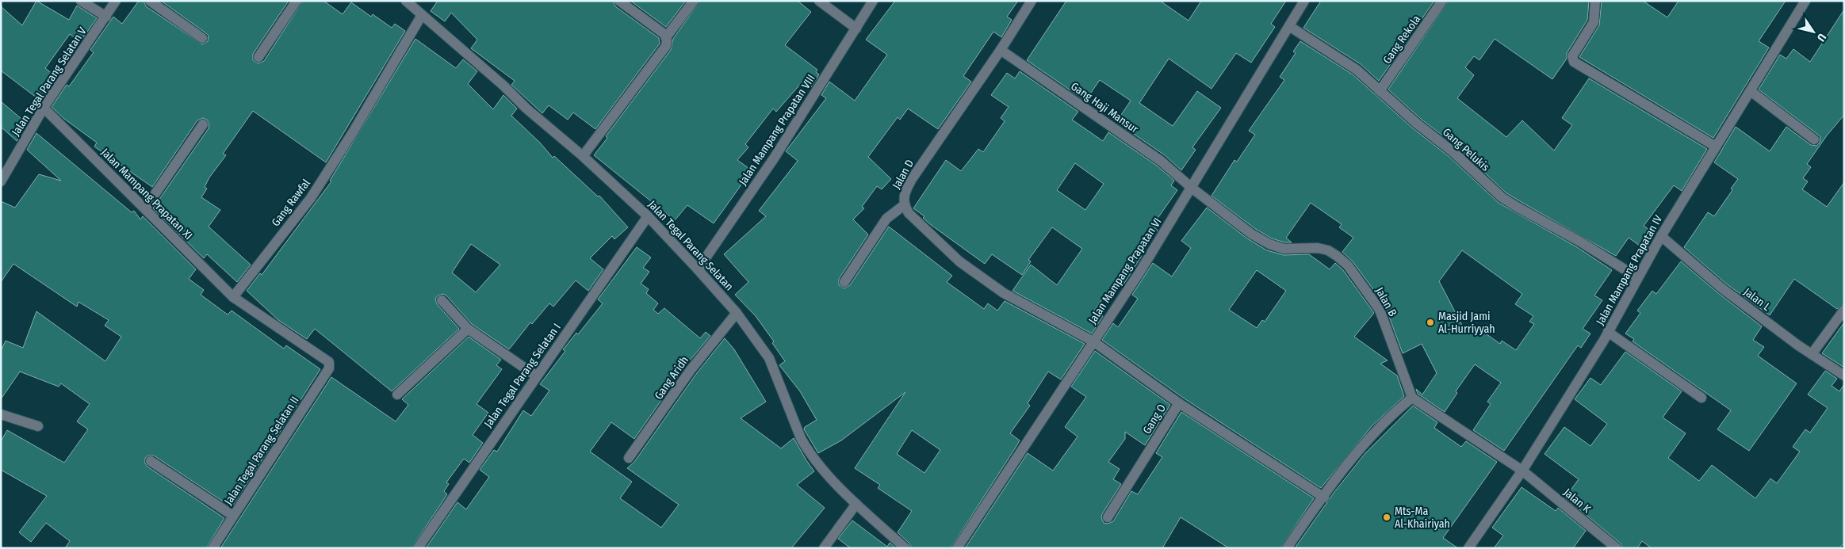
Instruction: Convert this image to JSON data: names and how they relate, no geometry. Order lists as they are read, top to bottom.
{
  "streets": {
    "street": [
      "Gang Rekola",
      "Jalan Tegal Parang Selatan V",
      "Gang Haji Mansur",
      "Jalan Mampang Prapatan VIII",
      "Gang Pelukis",
      "Jalan D",
      "Jalan Mampang Prapatan XI",
      "Gang Rawfal",
      "Jalan Tegal Parang Selatan",
      "Jalan Mampang Prapatan IV",
      "Jalan Mampang Prapatan VI",
      "Jalan L",
      "Jalan B",
      "Jalan Tegal Parang Selatan I",
      "Gang Aridh",
      "Gang O",
      "Jalan Tegal Parang Selatan II",
      "Jalan K"
    ]
  },
  "crossings": [
    ["Gang Rekola", "Gang Pelukis"],
    ["Jalan Tegal Parang Selatan V", "Jalan Mampang Prapatan XI"],
    ["Gang Haji Mansur", "Jalan D"],
    ["Gang Haji Mansur", "Jalan Mampang Prapatan VI"],
    ["Gang Haji Mansur", "Jalan B"],
    ["Jalan Mampang Prapatan VIII", "Jalan Tegal Parang Selatan"],
    ["Gang Pelukis", "Jalan Mampang Prapatan IV"],
    ["Gang Pelukis", "Jalan Mampang Prapatan VI"],
    ["Jalan D", "Jalan Mampang Prapatan VI"],
    ["Jalan D", "Gang O"],
    ["Jalan Mampang Prapatan XI", "Gang Rawfal"],
    ["Jalan Mampang Prapatan XI", "Jalan Tegal Parang Selatan II"],
    ["Gang Rawfal", "Jalan Tegal Parang Selatan"],
    ["Gang Rawfal", "Jalan Tegal Parang Selatan II"],
    ["Jalan Tegal Parang Selatan", "Jalan Tegal Parang Selatan I"],
    ["Jalan Tegal Parang Selatan", "Gang Aridh"],
    ["Jalan Mampang Prapatan IV", "Jalan L"],
    ["Jalan Mampang Prapatan IV", "Jalan K"],
    ["Jalan Mampang Prapatan VI", "Jalan B"],
    ["Jalan Mampang Prapatan VI", "Gang O"]
  ],
  "places": ["Masjid Jami Al-Hurriyyah", "Mts-Ma Al-Khairiyah"],
  "north": "bottom right"
}
